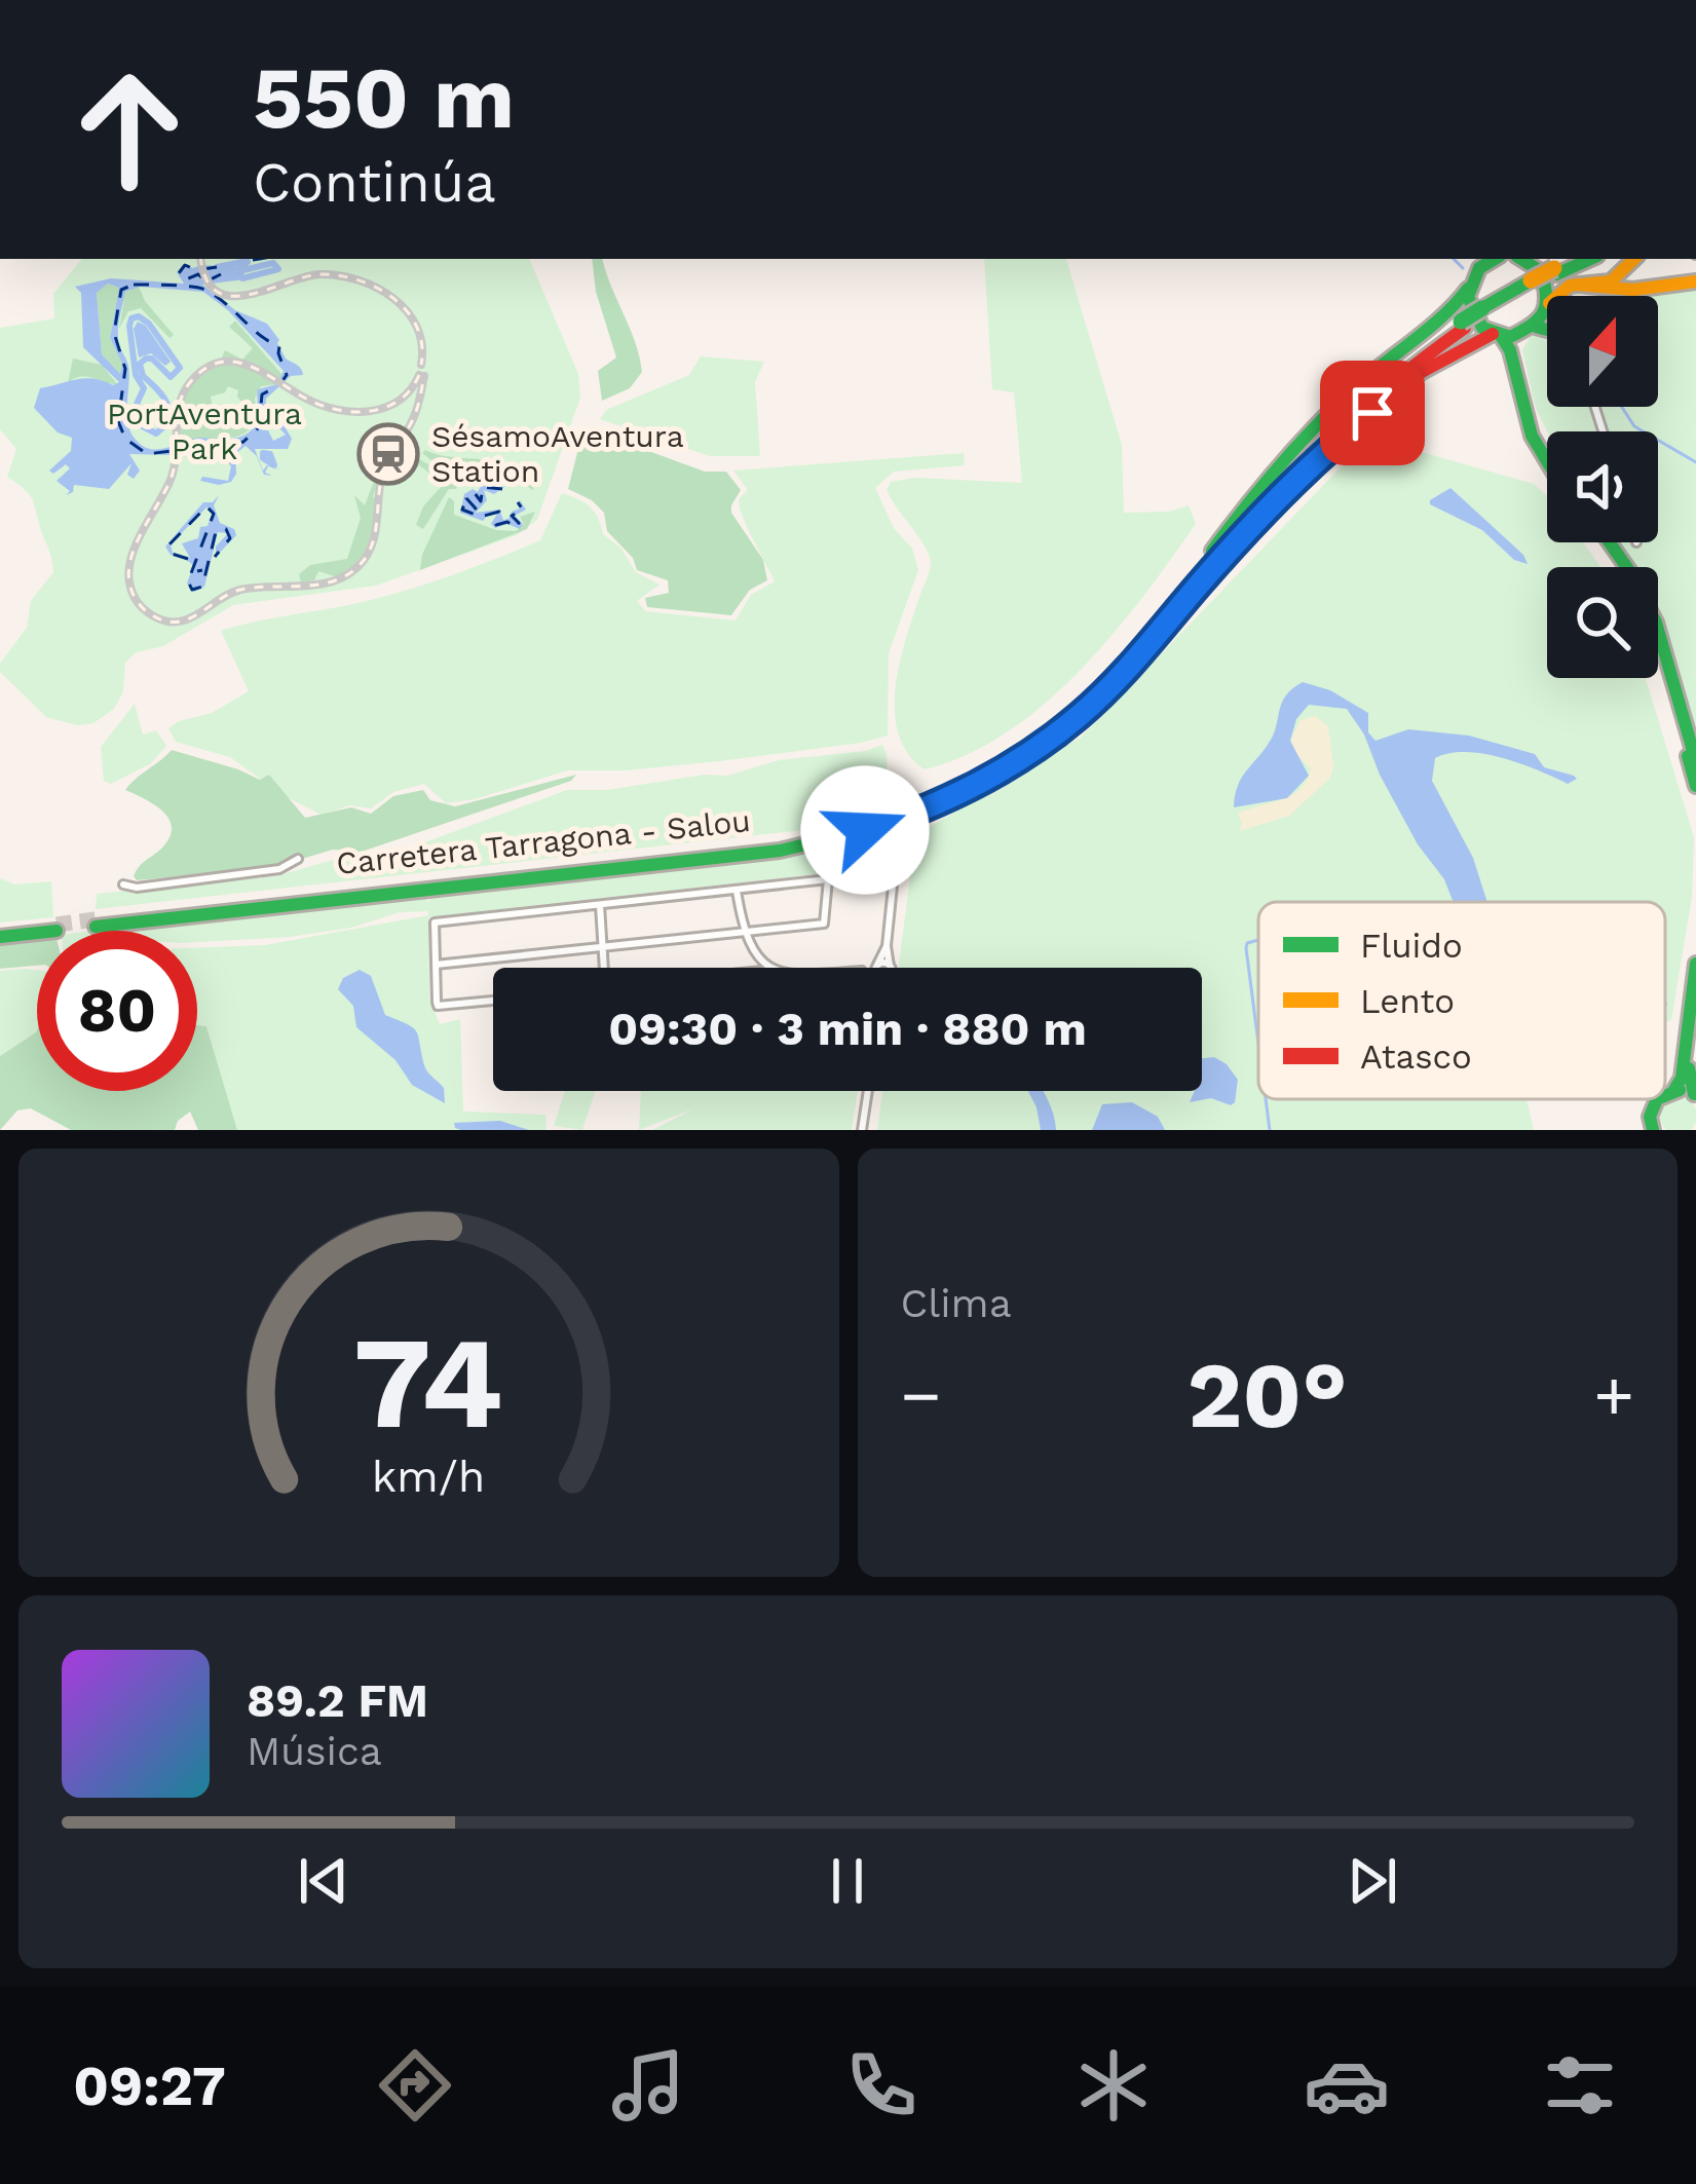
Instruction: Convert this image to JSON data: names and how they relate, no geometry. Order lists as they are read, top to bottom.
{
  "streets": {
    "main road": ["Carretera Tarragona - Salou"]
  },
  "parks": ["PortAventura Park"],
  "places": {
    "station": ["SésamoAventura Station"]
  },
  "legend": ["Fluido", "Lento", "Atasco"],
  "north": "top",
  "page": {
    "turn": ["550 m", "Continúa"],
    "limit": "80",
    "trip": "09:30 · 3 min · 880 m",
    "tile": "Clima",
    "heat": ["−", "20°", "+"],
    "song": ["89.2 FM", "Música"],
    "tabs": "09:27",
    "gauge": ["74", "km/h"]
  }
}
